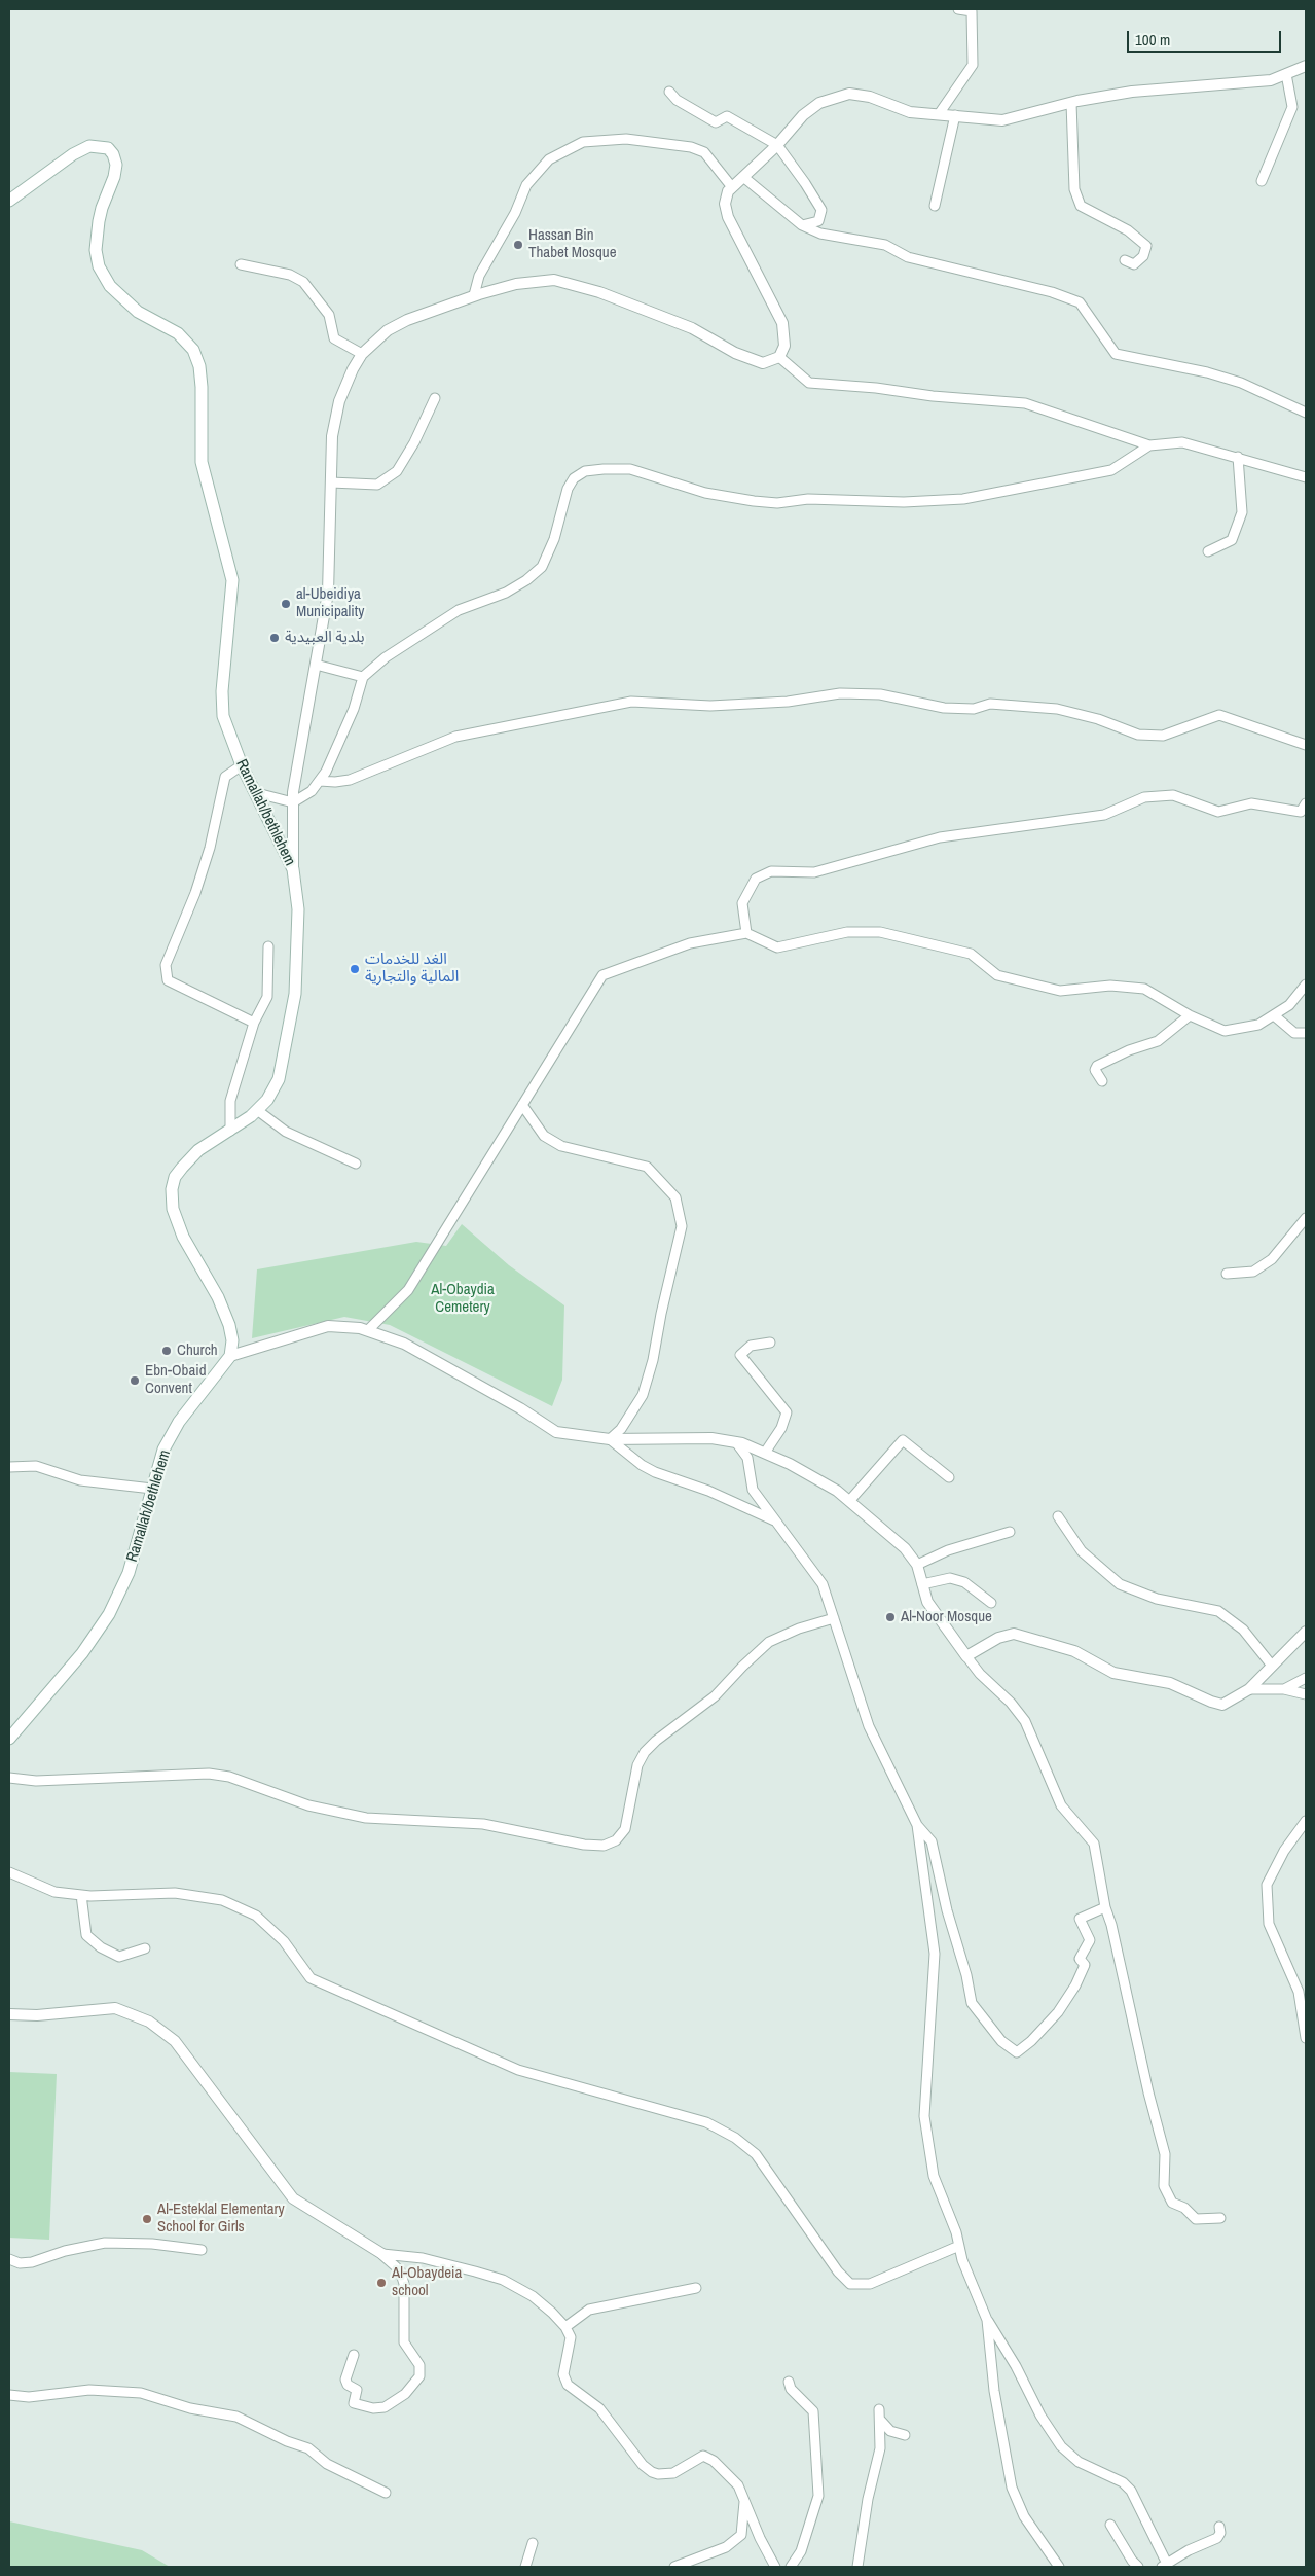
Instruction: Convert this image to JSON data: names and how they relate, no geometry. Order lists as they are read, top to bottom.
{
  "streets": {
    "main road": ["Ramallah/bethlehem"]
  },
  "parks": ["Al-Obaydia Cemetery"],
  "places": [
    "Hassan Bin Thabet Mosque",
    "al-Ubeidiya Municipality",
    "بلدية العبيدية",
    "الغد للخدمات المالية والتجارية",
    "Church",
    "Ebn-Obaid Convent",
    "Al-Noor Mosque",
    "Al-Esteklal Elementary School for Girls",
    "Al-Obaydeia school"
  ],
  "scale_bar": "100 m"
}
